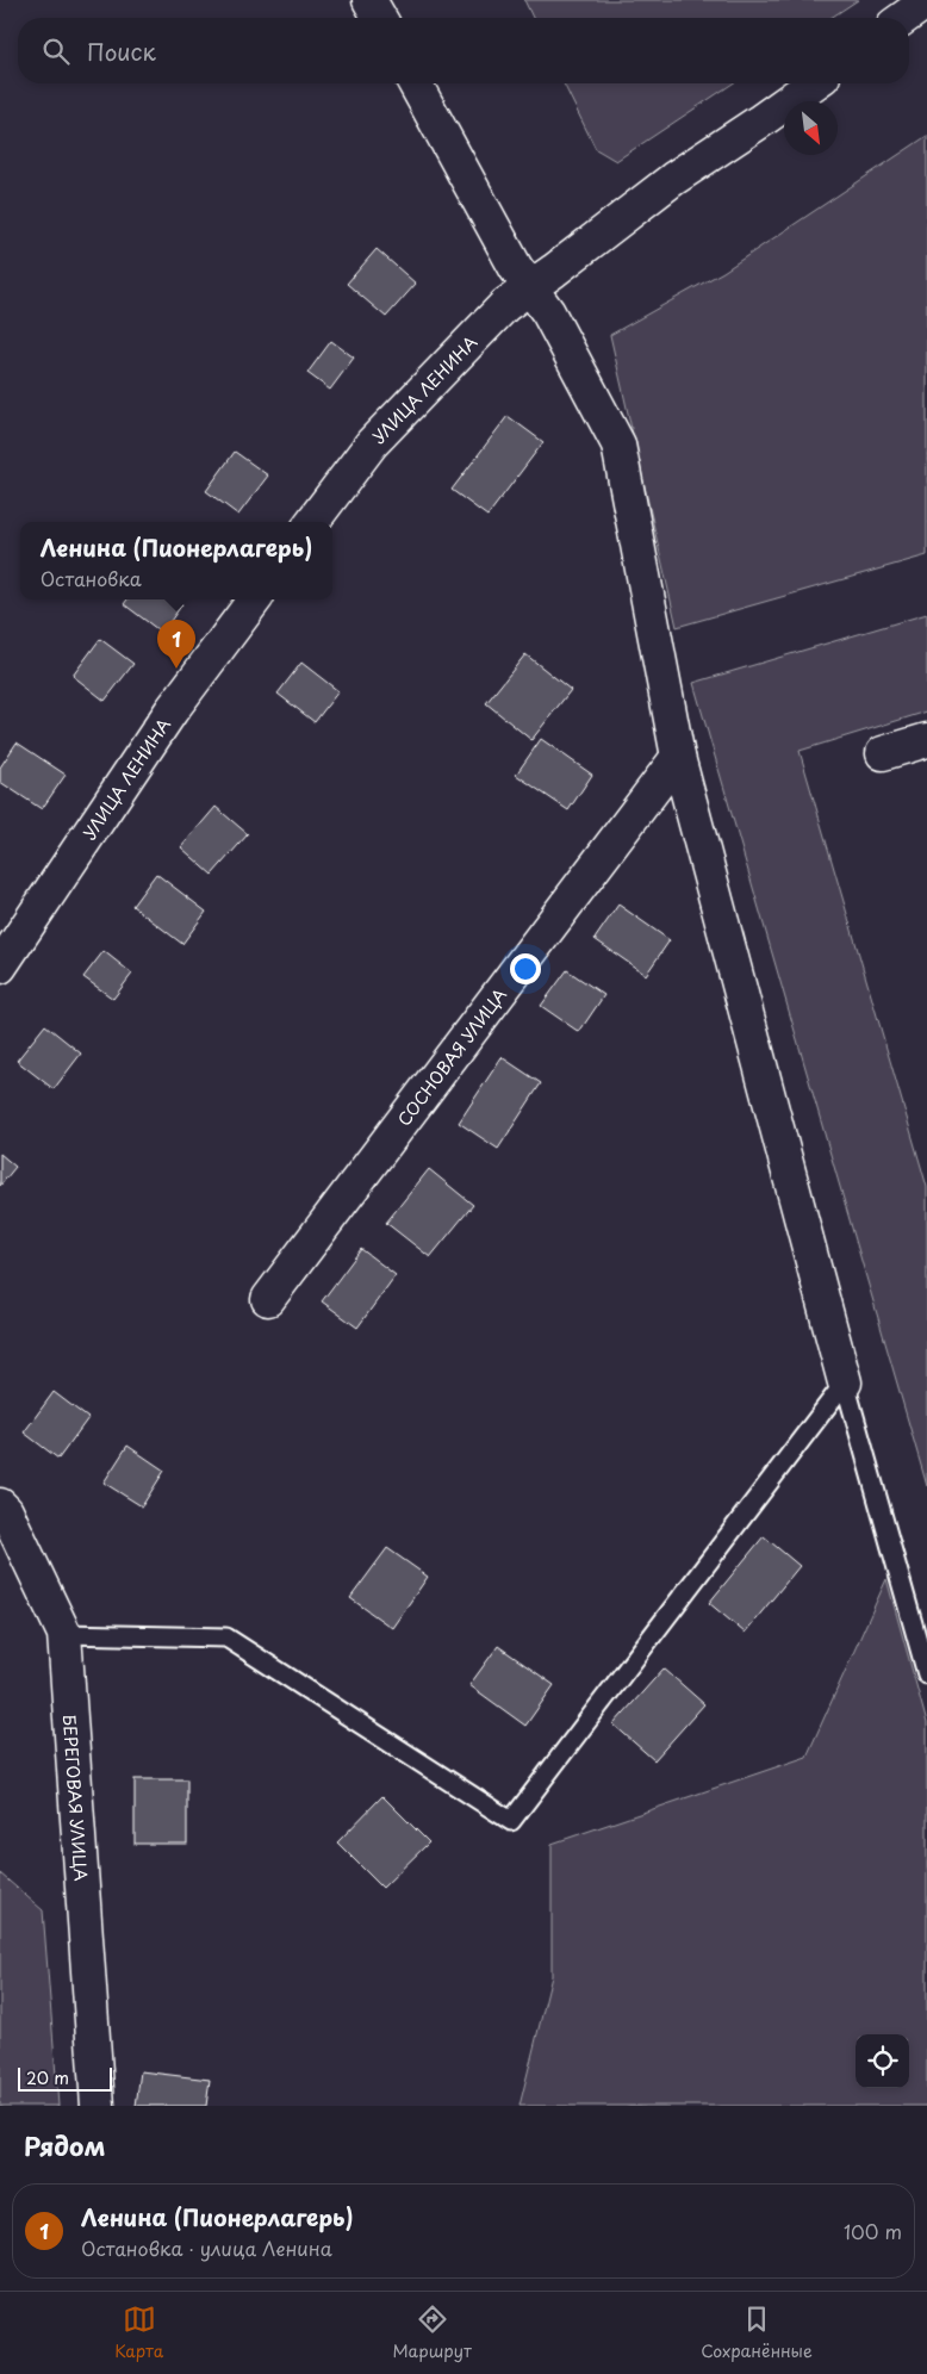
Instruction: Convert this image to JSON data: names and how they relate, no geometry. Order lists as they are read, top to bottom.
{
  "streets": {
    "street": ["УЛИЦА ЛЕНИНА", "СОСНОВАЯ УЛИЦА", "БЕРЕГОВАЯ УЛИЦА"]
  },
  "scale_bar": "20 m",
  "north": "bottom right",
  "page": {
    "search": "Поиск",
    "popup": ["Ленина (Пионерлагерь)", "Остановка"],
    "pins": "1",
    "scale": "20 m",
    "heading": "Рядом",
    "list": [
      {
        "mark": "1",
        "name": "Ленина (Пионерлагерь)",
        "note": "Остановка · улица Ленина",
        "value": "100 m"
      }
    ],
    "nav": ["Карта", "Маршрут", "Сохранённые"]
  }
}
